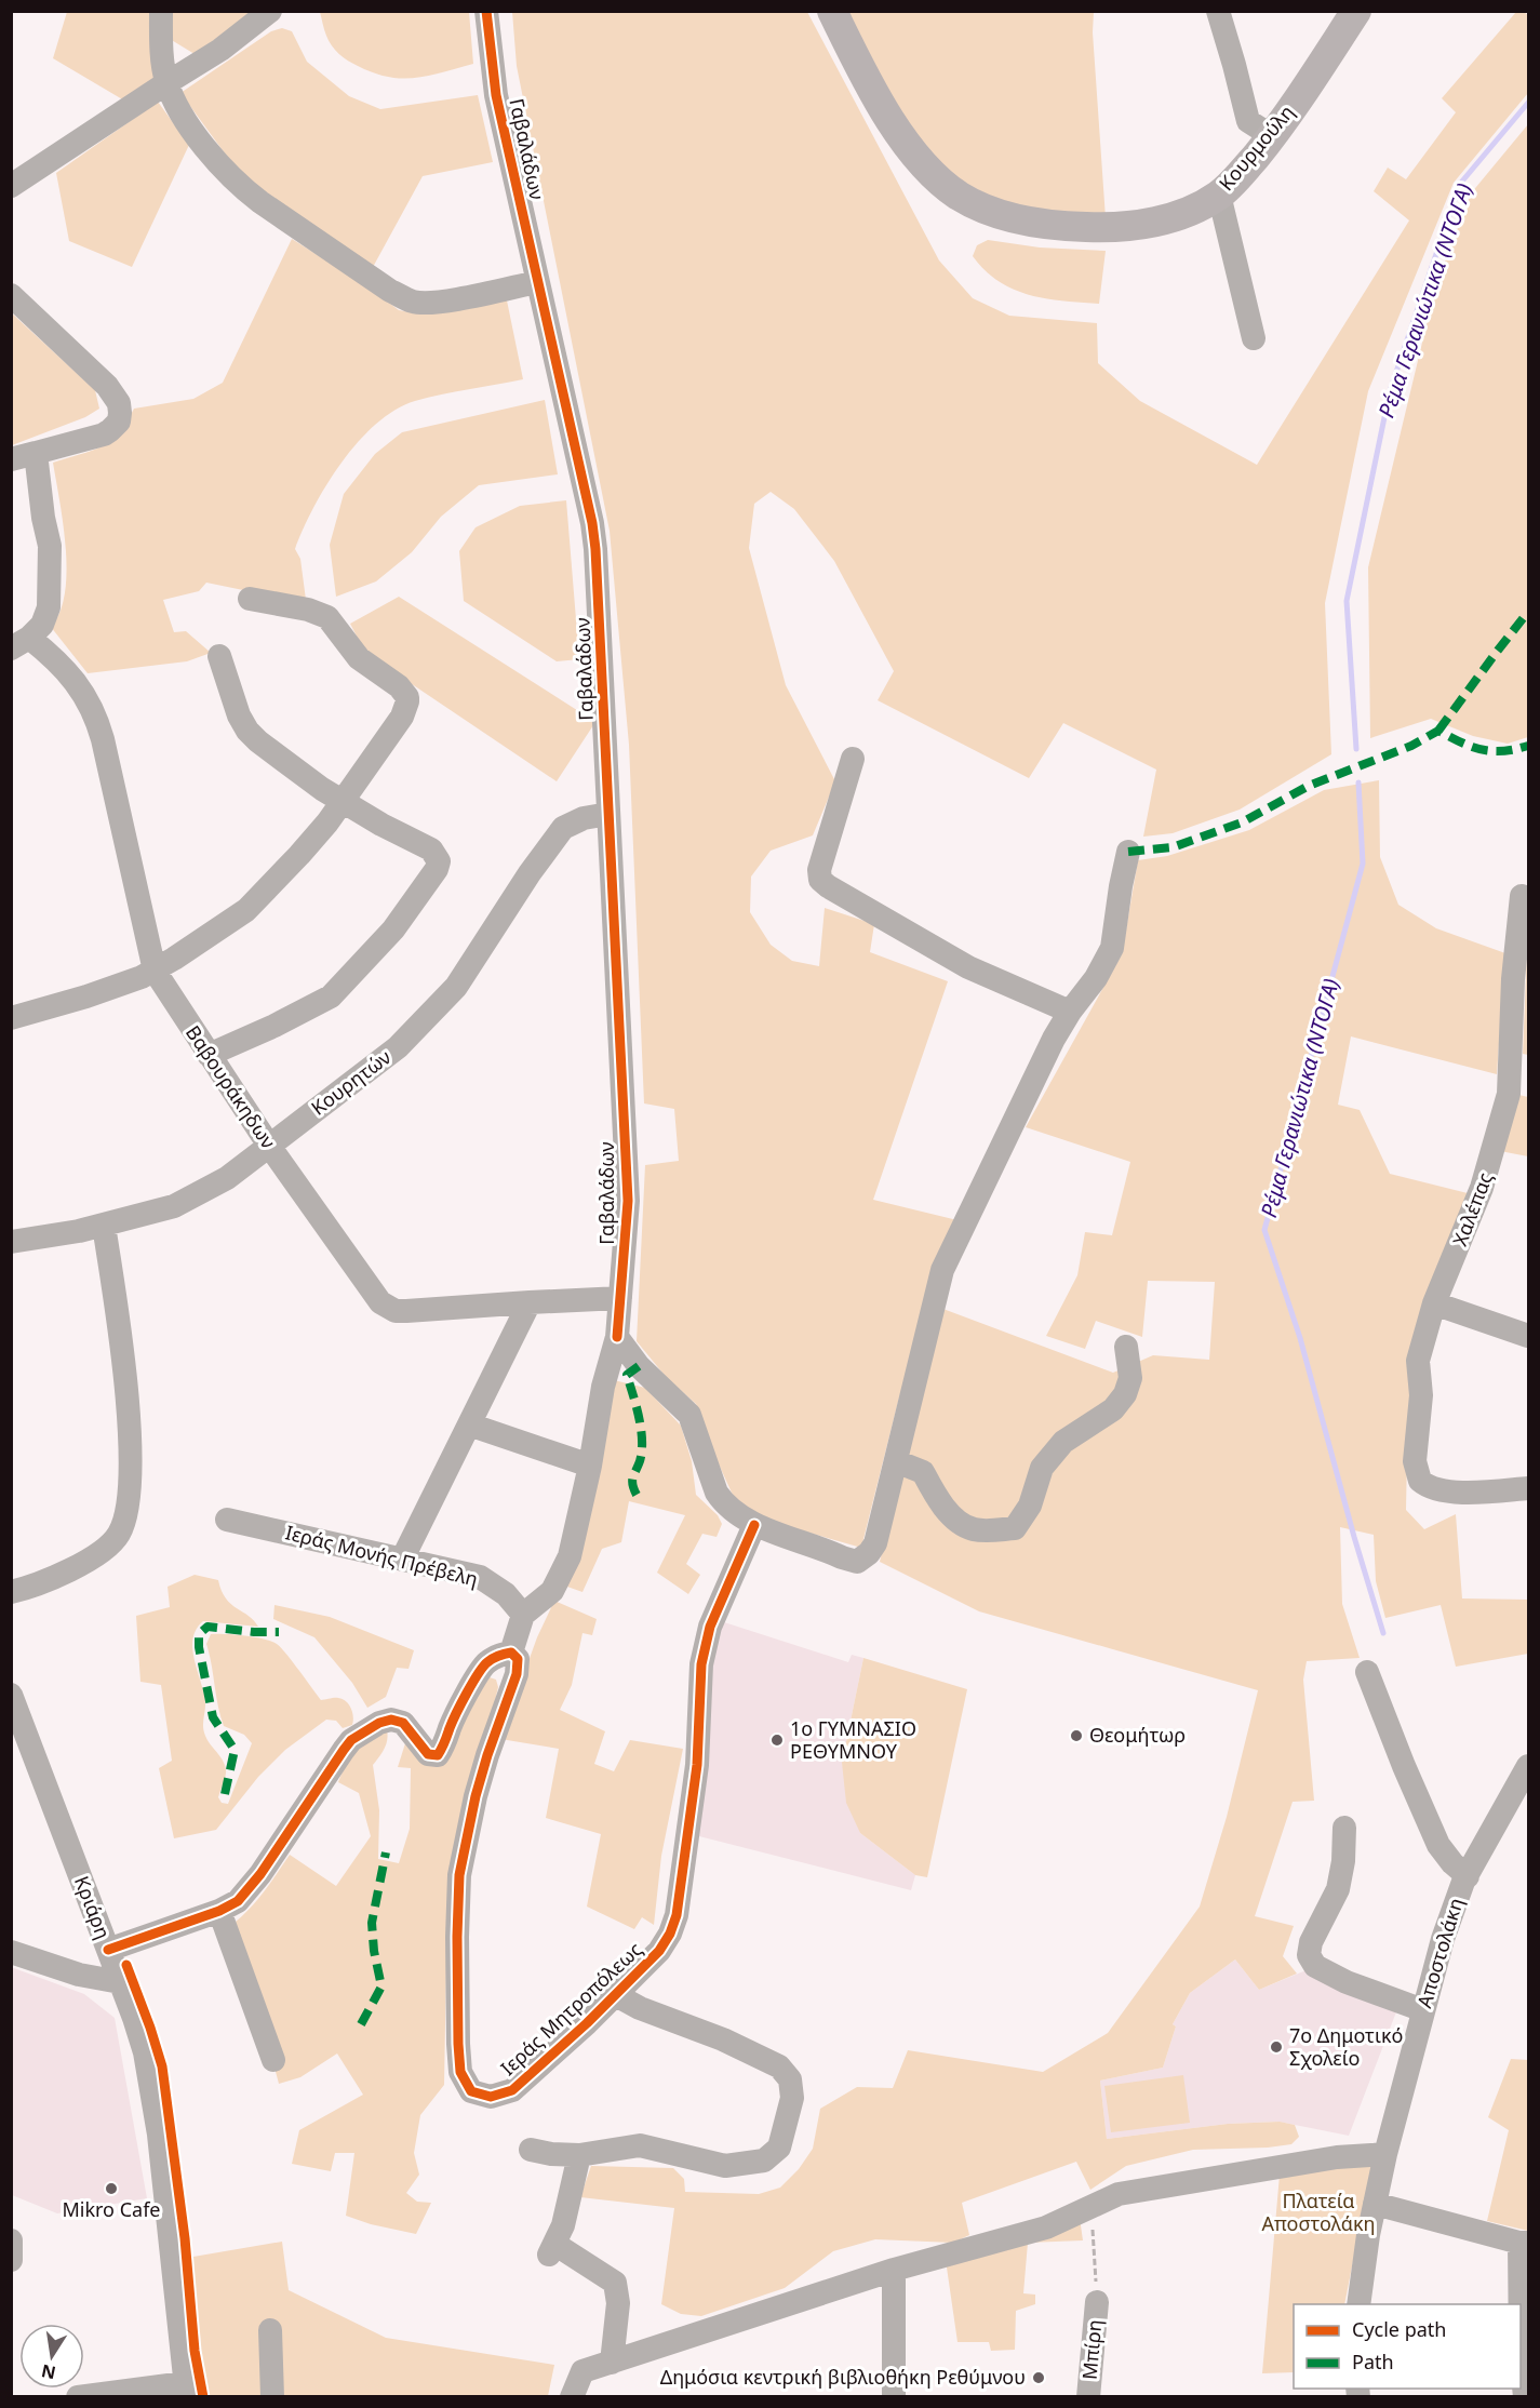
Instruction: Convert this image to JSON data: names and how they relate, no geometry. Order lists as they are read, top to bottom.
{
  "streets": {
    "main road": ["Κουρμούλη"],
    "street": [
      "Γαβαλάδων",
      "Κουρητών",
      "Βαβουράκηδων",
      "Χαλέπας",
      "Ιεράς Μονής Πρέβελη",
      "Κριάρη",
      "Αποστολάκη",
      "Ιεράς Μητροπόλεως",
      "Μπίρη"
    ]
  },
  "crossings": [
    ["Γαβαλάδων", "Κουρητών"],
    ["Γαβαλάδων", "Βαβουράκηδων"],
    ["Γαβαλάδων", "Ιεράς Μονής Πρέβελη"],
    ["Κουρητών", "Βαβουράκηδων"]
  ],
  "water": ["Ρέμα Γερανιώτικα (ΝΤΟΓΑ)"],
  "parks": ["Πλατεία Αποστολάκη"],
  "places": [
    "Θεομήτωρ",
    "1ο ΓΥΜΝΑΣΙΟ ΡΕΘΥΜΝΟΥ",
    "7ο Δημοτικό Σχολείο",
    "Mikro Cafe",
    "Δημόσια κεντρική βιβλιοθήκη Ρεθύμνου"
  ],
  "legend": ["Cycle path", "Path"],
  "north": "bottom"
}
